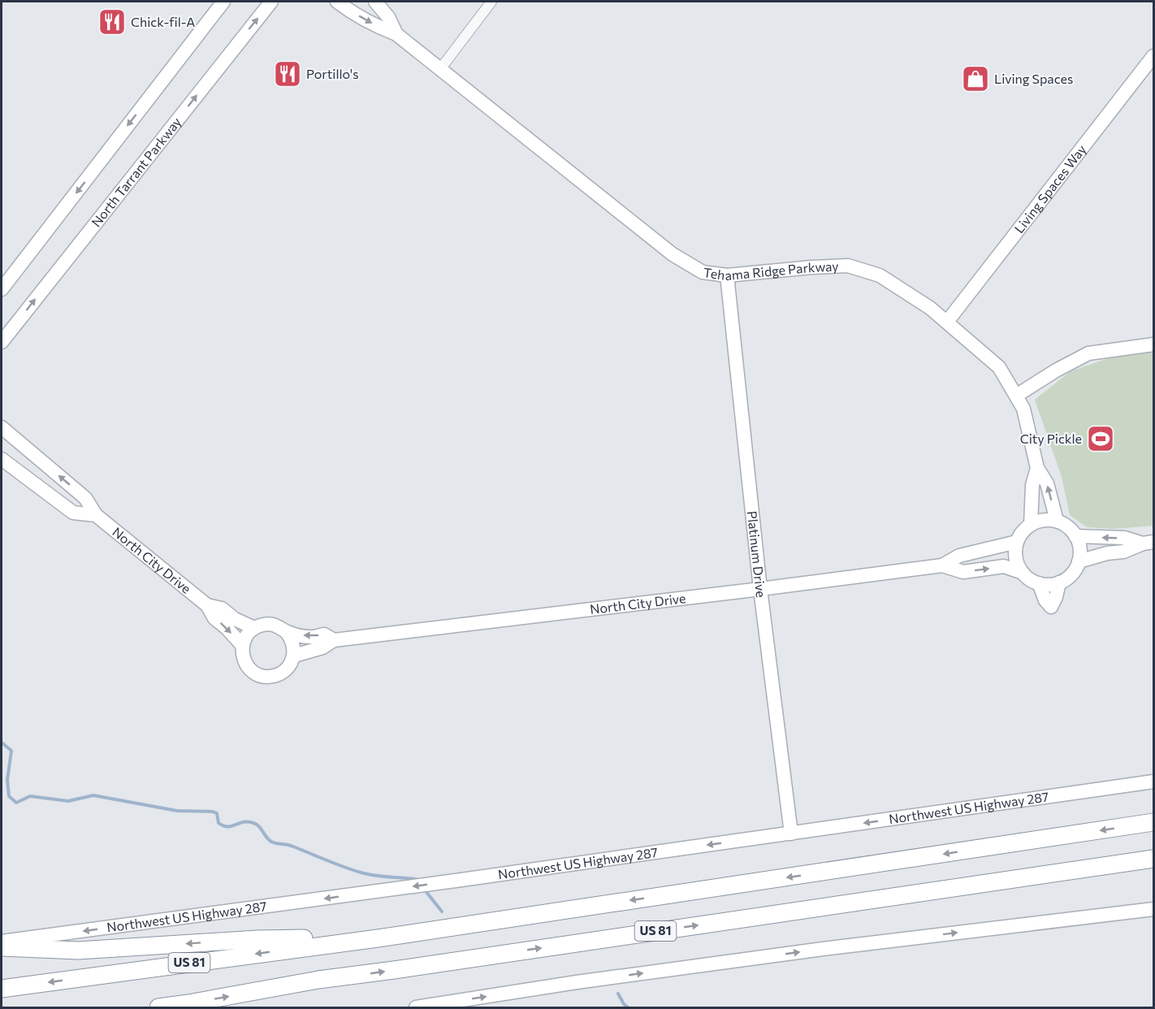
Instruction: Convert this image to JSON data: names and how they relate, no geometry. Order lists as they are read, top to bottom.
{
  "streets": {
    "highway": ["US 81"],
    "street": [
      "North Tarrant Parkway",
      "Living Spaces Way",
      "Tehama Ridge Parkway",
      "Platinum Drive",
      "North City Drive",
      "Northwest US Highway 287"
    ]
  },
  "crossings": [
    ["Living Spaces Way", "Tehama Ridge Parkway"],
    ["Tehama Ridge Parkway", "Platinum Drive"],
    ["Tehama Ridge Parkway", "North City Drive"],
    ["Platinum Drive", "North City Drive"],
    ["Platinum Drive", "Northwest US Highway 287"]
  ],
  "places": {
    "restaurant": ["Chick-fil-A", "Portillo's"],
    "shop": ["Living Spaces"],
    "sports": ["City Pickle"]
  }
}
